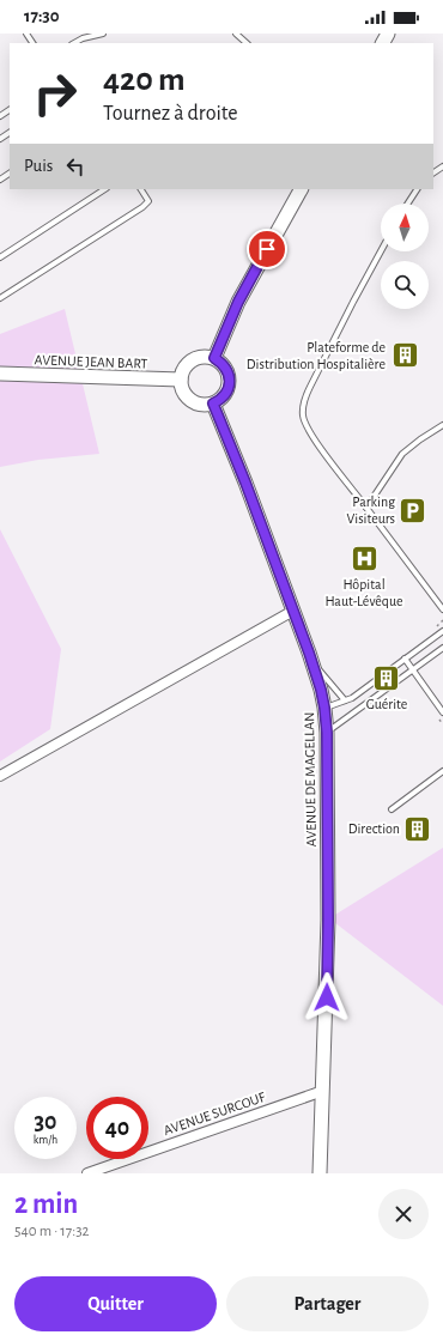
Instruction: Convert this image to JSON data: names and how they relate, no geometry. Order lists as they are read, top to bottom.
{
  "streets": {
    "street": ["AVENUE JEAN BART", "AVENUE DE MAGELLAN", "AVENUE SURCOUF"]
  },
  "crossings": [
    ["AVENUE JEAN BART", "AVENUE DE MAGELLAN"],
    ["AVENUE DE MAGELLAN", "AVENUE SURCOUF"]
  ],
  "places": {
    "building": ["Plateforme de Distribution Hospitalière", "Guérite", "Direction"],
    "parking": ["Parking Visiteurs"],
    "hospital": ["Hôpital Haut-Lévêque"]
  },
  "north": "top",
  "page": {
    "status": "17:30",
    "turn": ["420 m", "Tournez à droite"],
    "then": "Puis",
    "speed": "30 km/h",
    "limit": "40",
    "heading": ["2 min", "540 m · 17:32"],
    "buttons": ["Quitter", "Partager"]
  }
}
